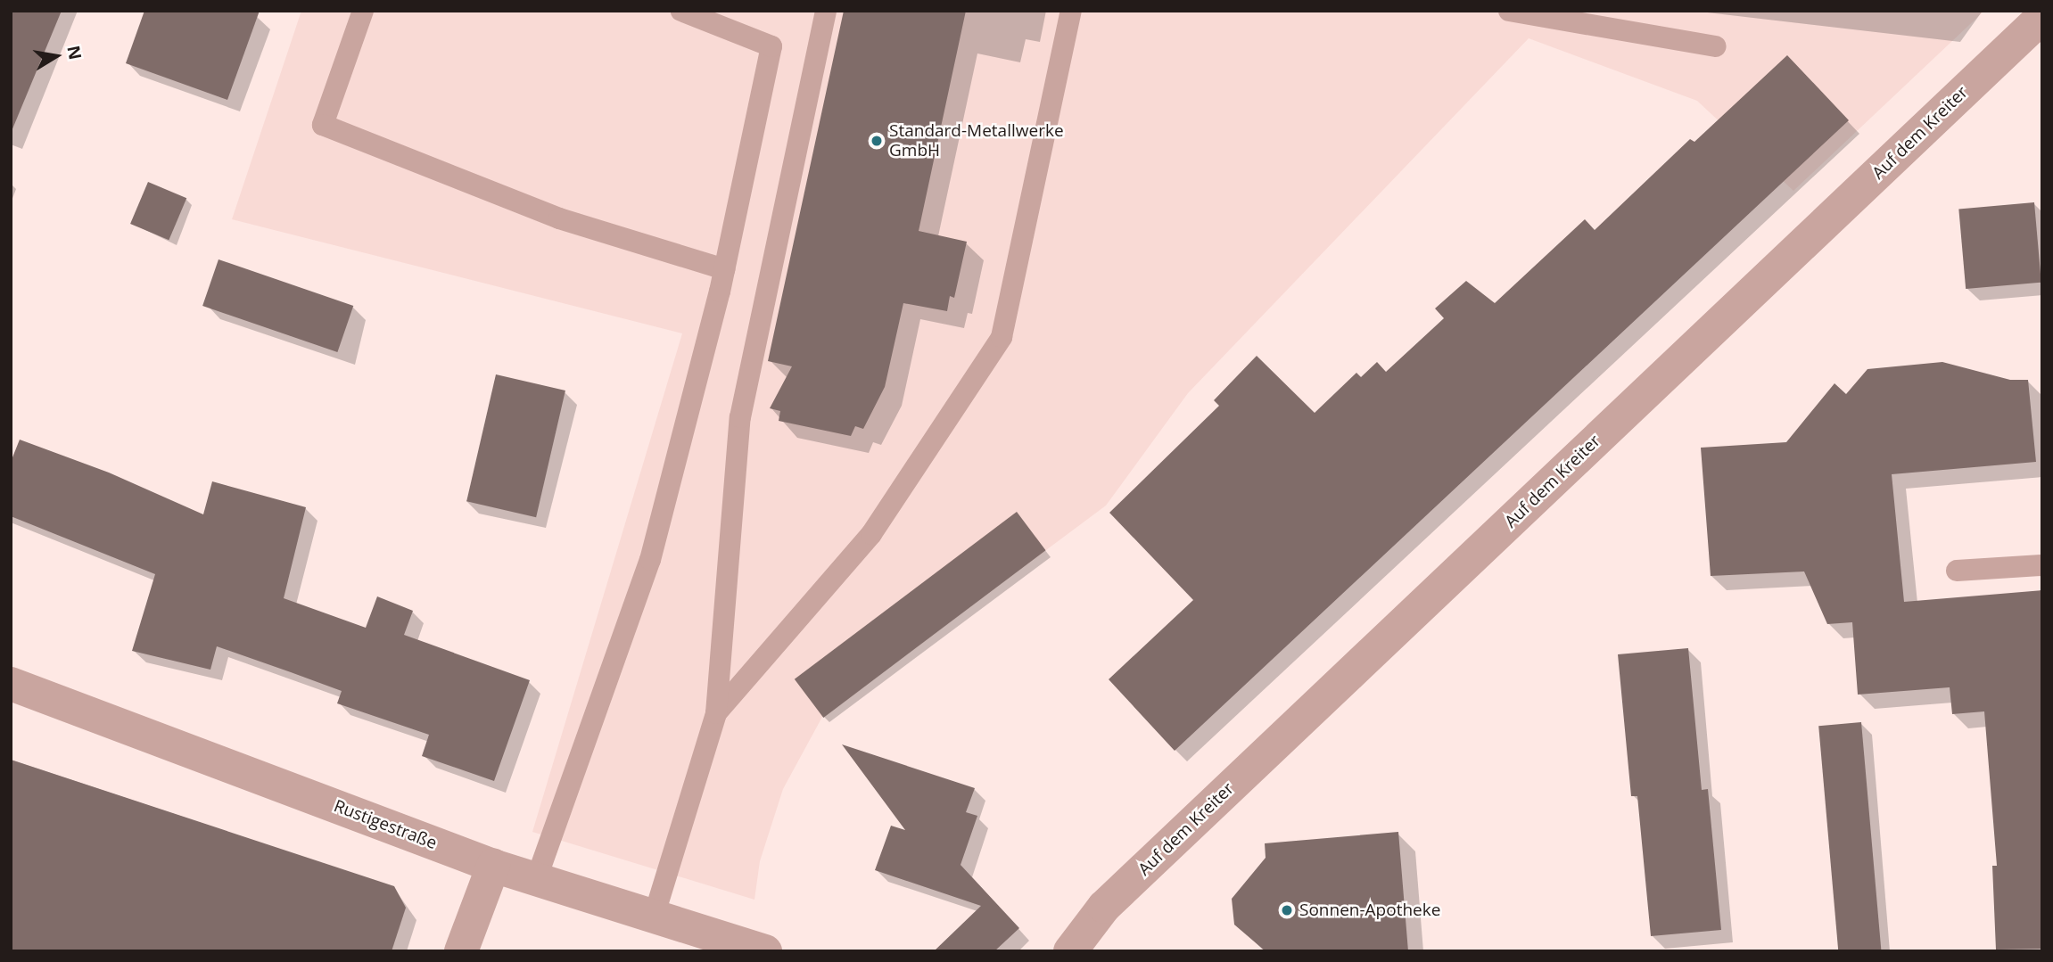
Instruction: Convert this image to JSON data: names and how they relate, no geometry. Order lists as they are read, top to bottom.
{
  "streets": {
    "street": ["Auf dem Kreiter", "Rustigestraße"]
  },
  "places": ["Standard-Metallwerke GmbH", "Sonnen-Apotheke"],
  "north": "right"
}
